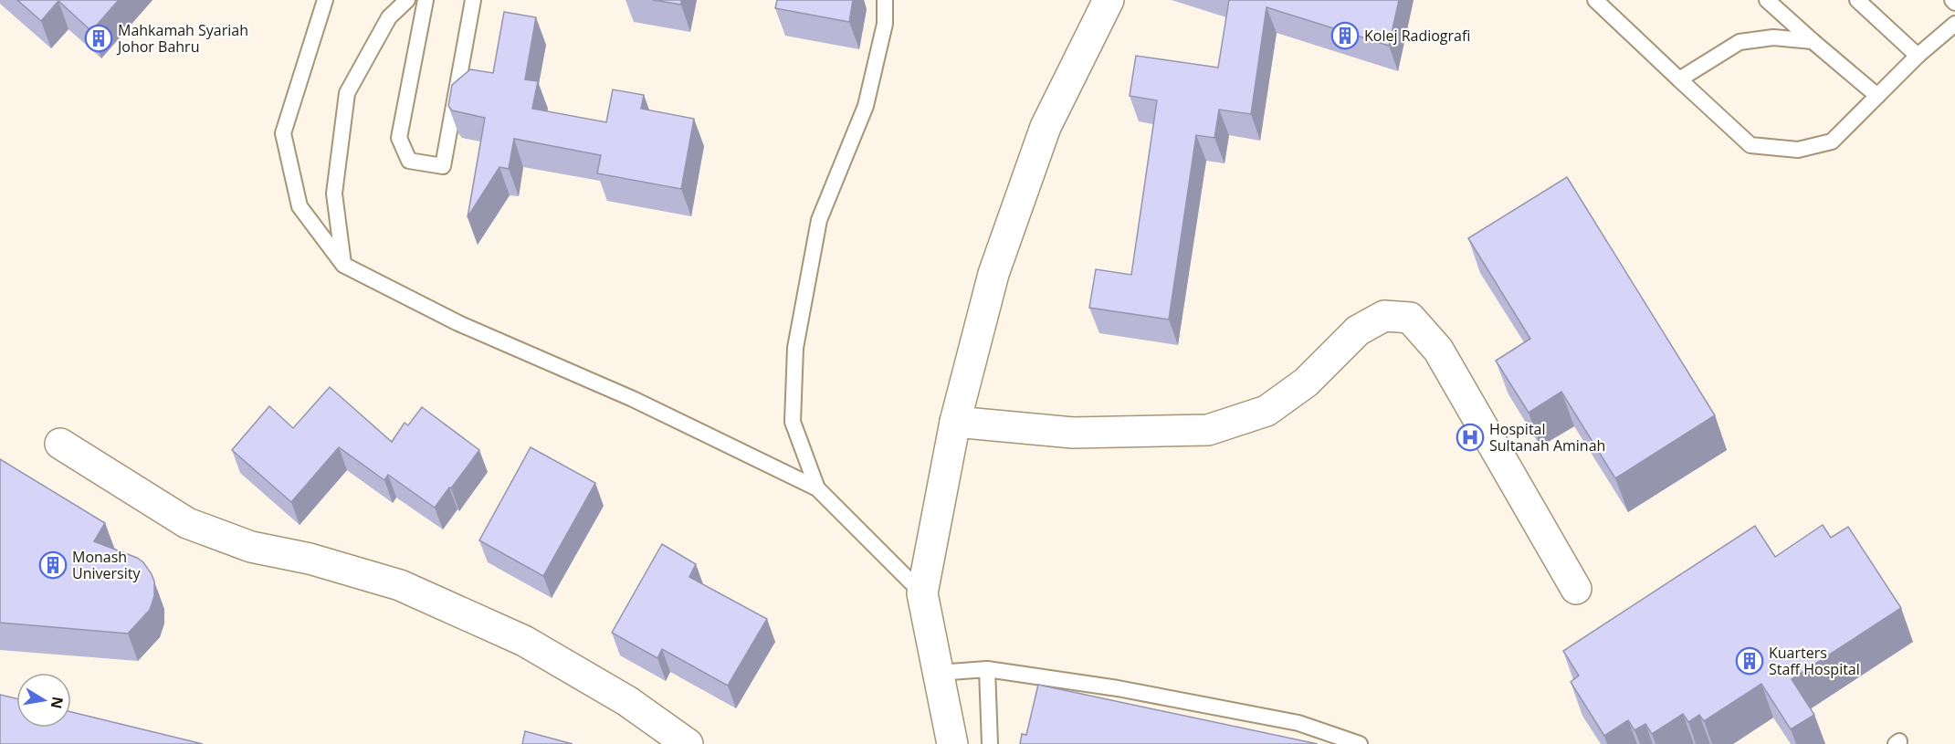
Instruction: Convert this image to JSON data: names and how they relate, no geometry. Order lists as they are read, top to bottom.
{
  "places": {
    "building": [
      "Kolej Radiografi",
      "Mahkamah Syariah Johor Bahru",
      "Monash University",
      "Kuarters Staff Hospital"
    ],
    "hospital": ["Hospital Sultanah Aminah"]
  },
  "north": "right"
}
